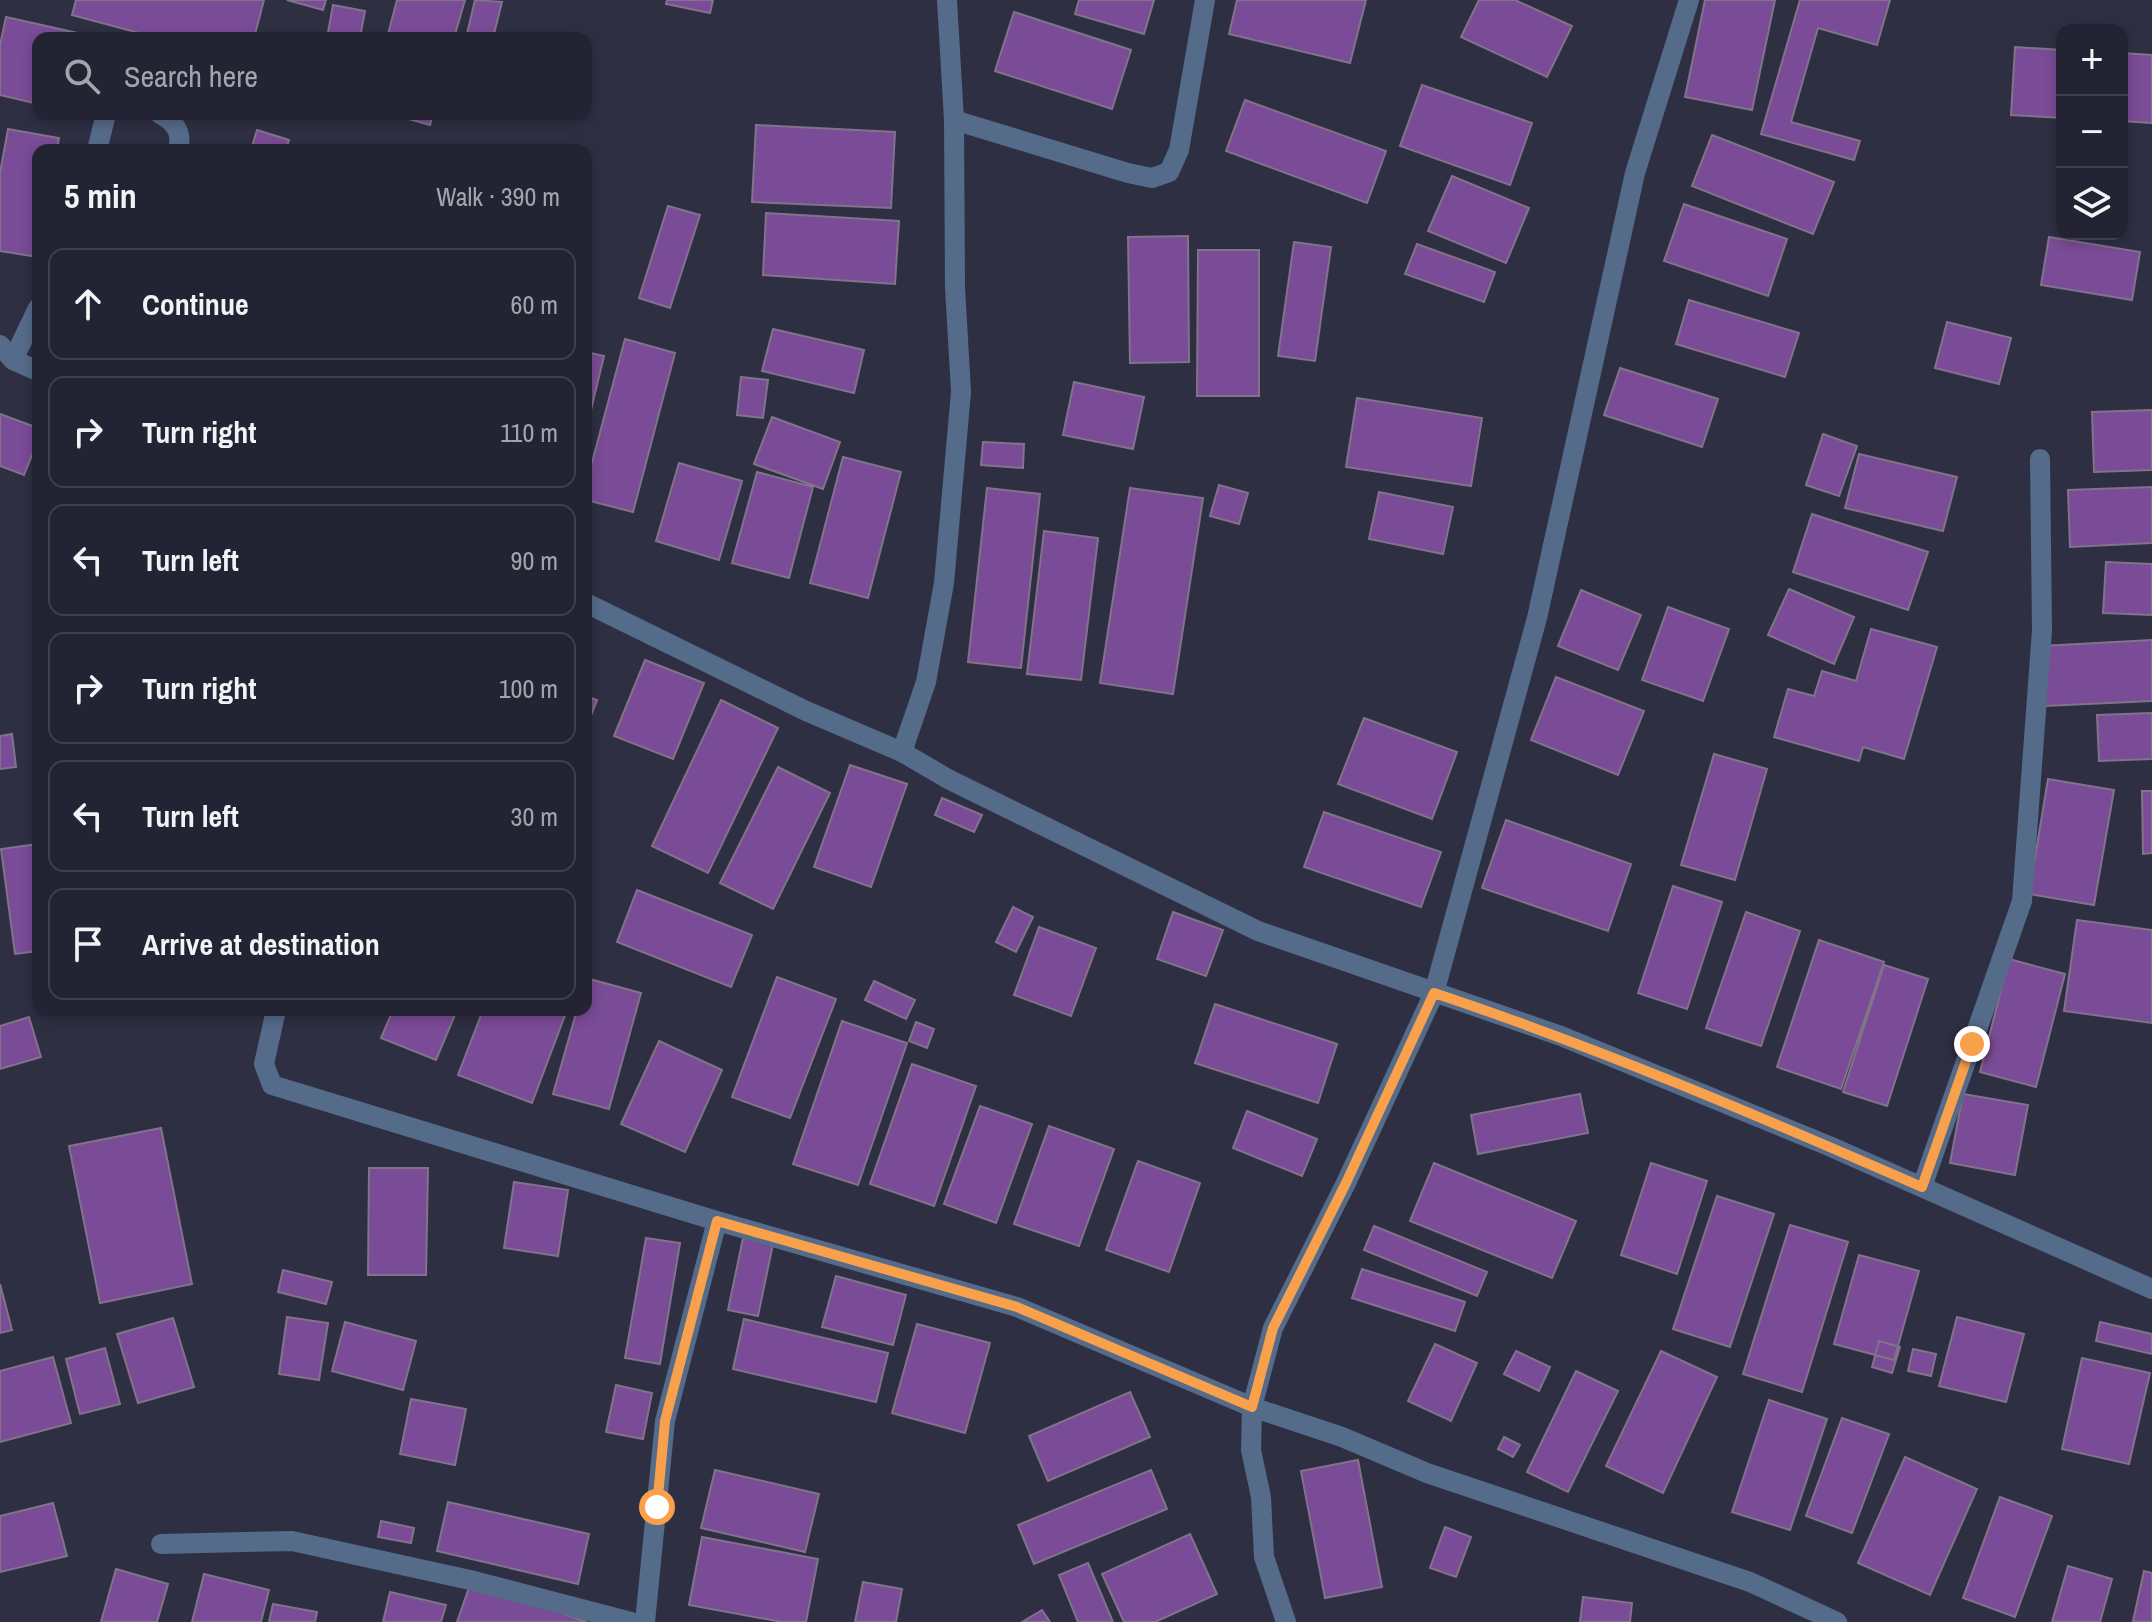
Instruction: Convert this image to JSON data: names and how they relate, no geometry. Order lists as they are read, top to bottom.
{
  "page": {
    "map_buttons": ["+", "−"],
    "search": "Search here",
    "heading": ["5 min", "Walk · 390 m"],
    "list": [
      ["Continue", "60 m"],
      ["Turn right", "110 m"],
      ["Turn left", "90 m"],
      ["Turn right", "100 m"],
      ["Turn left", "30 m"],
      "Arrive at destination"
    ]
  }
}
